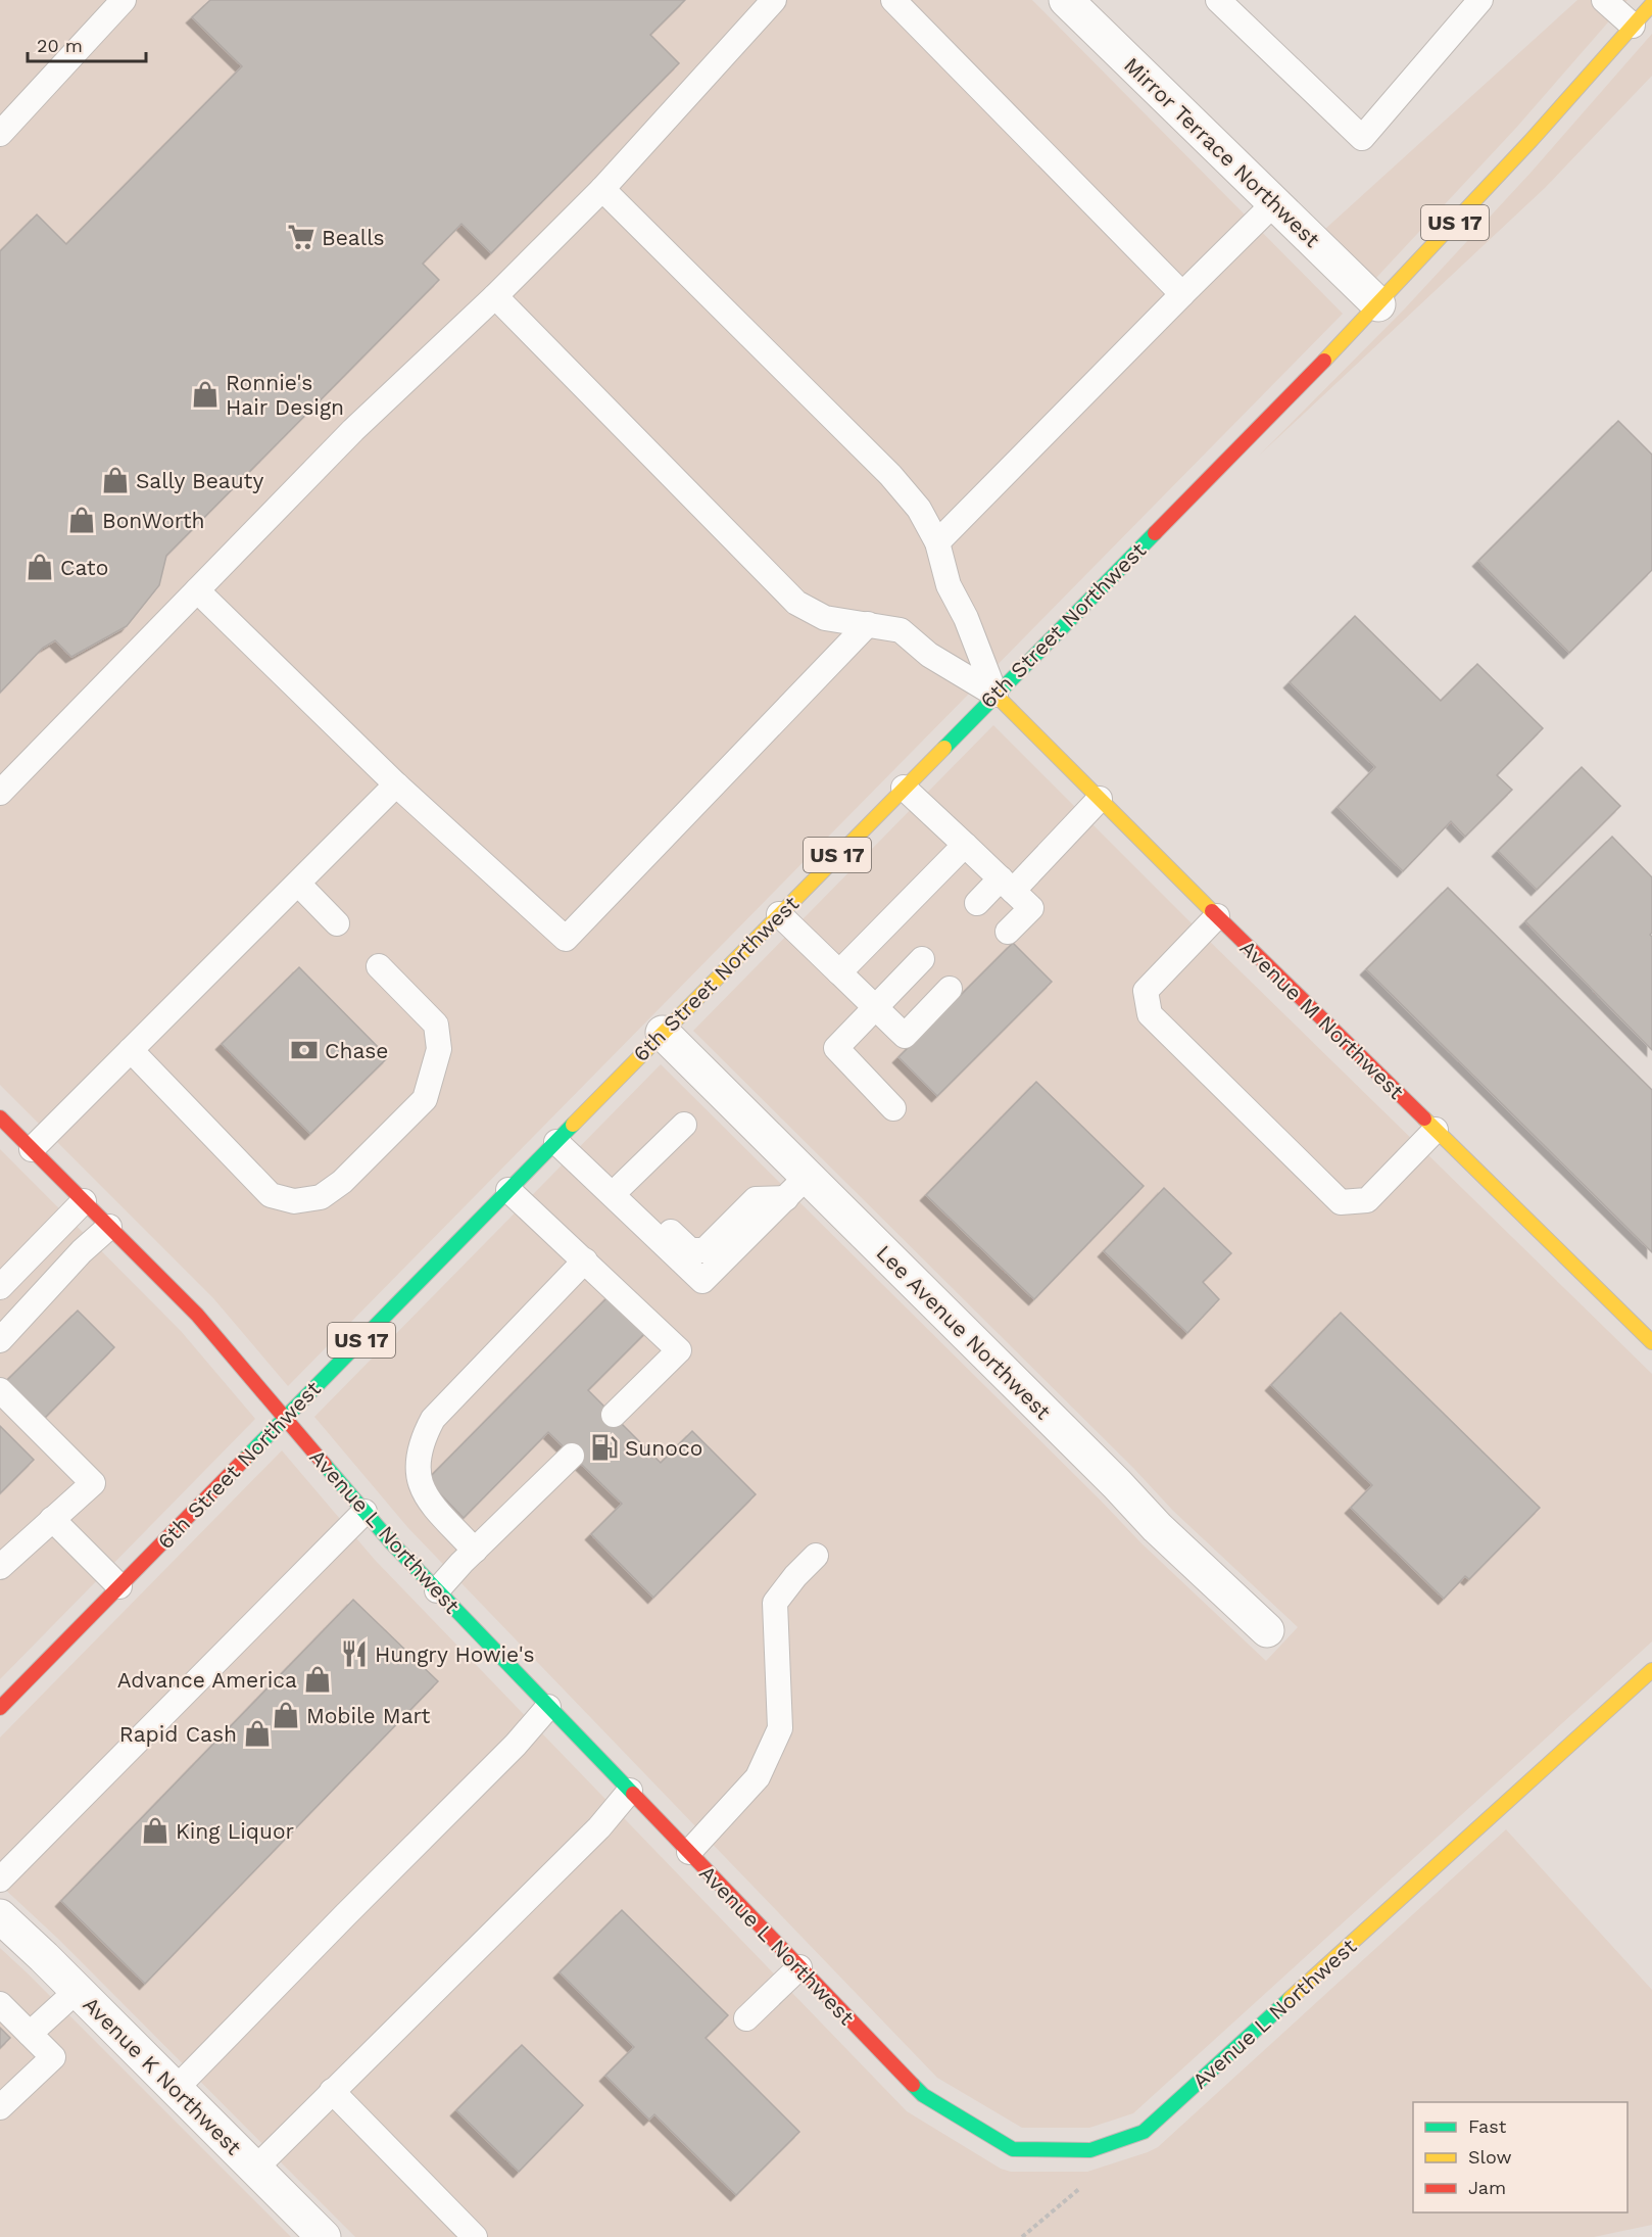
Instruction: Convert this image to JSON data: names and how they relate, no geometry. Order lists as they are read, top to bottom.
{
  "streets": {
    "main road": [
      "US 17",
      "6th Street Northwest",
      "Avenue M Northwest",
      "Avenue L Northwest"
    ],
    "street": ["Mirror Terrace Northwest", "Lee Avenue Northwest", "Avenue K Northwest"]
  },
  "crossings": [
    ["Mirror Terrace Northwest", "6th Street Northwest"],
    ["6th Street Northwest", "Avenue M Northwest"],
    ["6th Street Northwest", "Lee Avenue Northwest"],
    ["6th Street Northwest", "Avenue L Northwest"]
  ],
  "places": {
    "supermarket": ["Bealls"],
    "shop": [
      "Ronnie's Hair Design",
      "Sally Beauty",
      "BonWorth",
      "Cato",
      "Advance America",
      "Mobile Mart",
      "Rapid Cash",
      "King Liquor"
    ],
    "bank": ["Chase"],
    "fuel station": ["Sunoco"],
    "restaurant": ["Hungry Howie's"]
  },
  "legend": ["Fast", "Slow", "Jam"],
  "scale_bar": "20 m"
}
